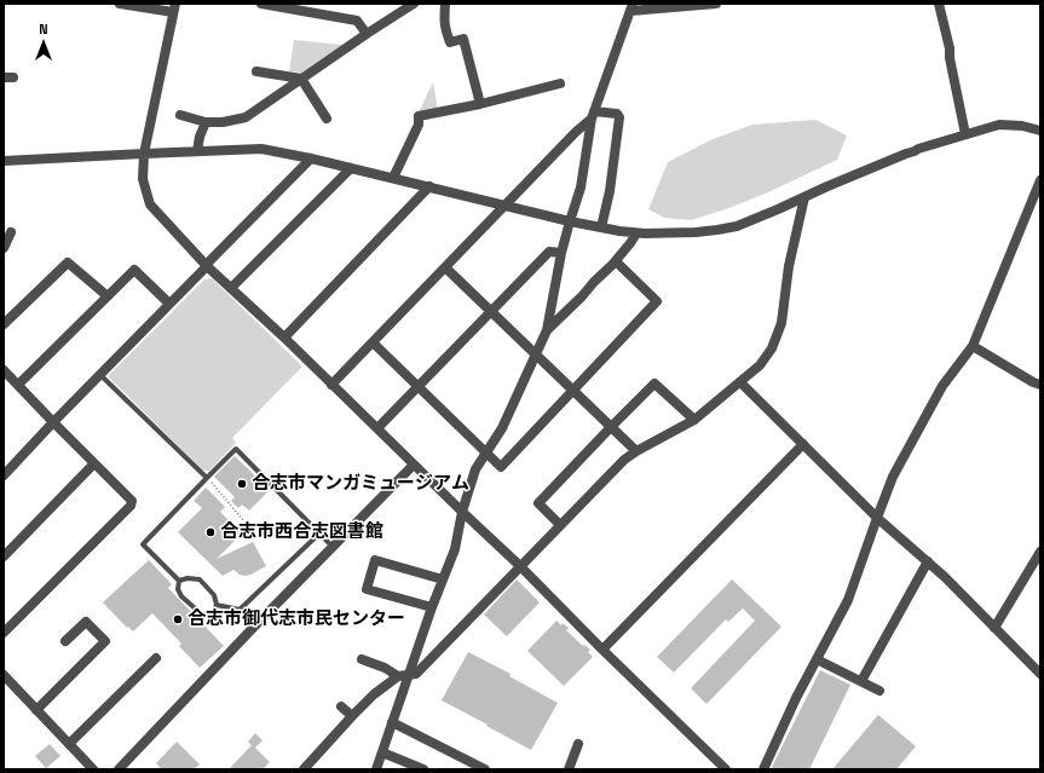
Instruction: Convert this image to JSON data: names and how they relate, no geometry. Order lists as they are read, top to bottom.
{
  "places": ["合志市マンガミュージアム", "合志市西合志図書館", "合志市御代志市民センター"],
  "north": "top"
}
